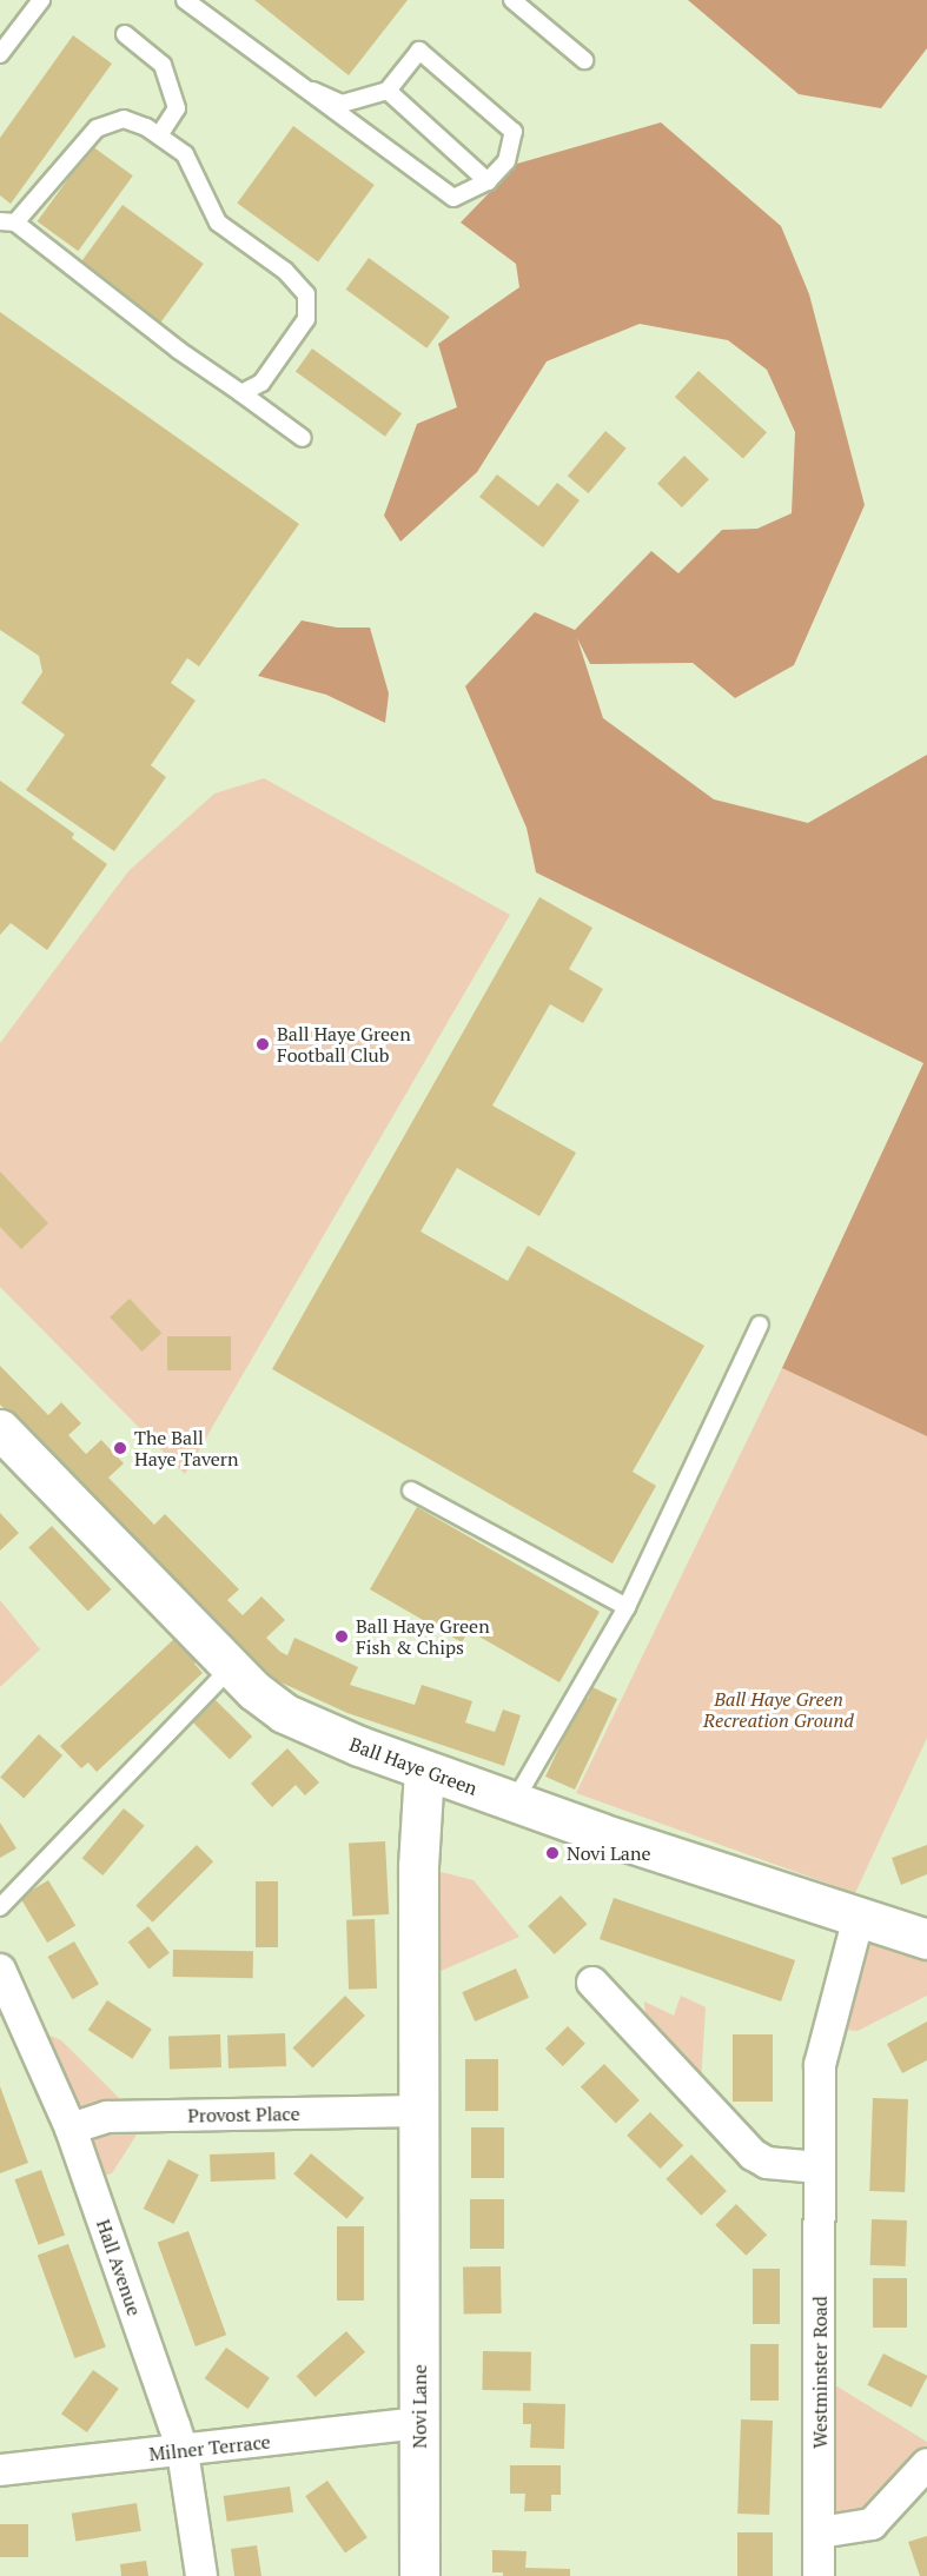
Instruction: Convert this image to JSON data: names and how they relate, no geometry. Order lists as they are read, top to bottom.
{
  "streets": {
    "street": [
      "Ball Haye Green",
      "Provost Place",
      "Hall Avenue",
      "Westminster Road",
      "Novi Lane",
      "Milner Terrace"
    ]
  },
  "crossings": [
    ["Ball Haye Green", "Westminster Road"],
    ["Ball Haye Green", "Novi Lane"],
    ["Provost Place", "Hall Avenue"],
    ["Provost Place", "Novi Lane"],
    ["Hall Avenue", "Milner Terrace"],
    ["Novi Lane", "Milner Terrace"]
  ],
  "parks": ["Ball Haye Green Recreation Ground"],
  "places": [
    "Ball Haye Green Football Club",
    "The Ball Haye Tavern",
    "Ball Haye Green Fish & Chips",
    "Novi Lane"
  ]
}
